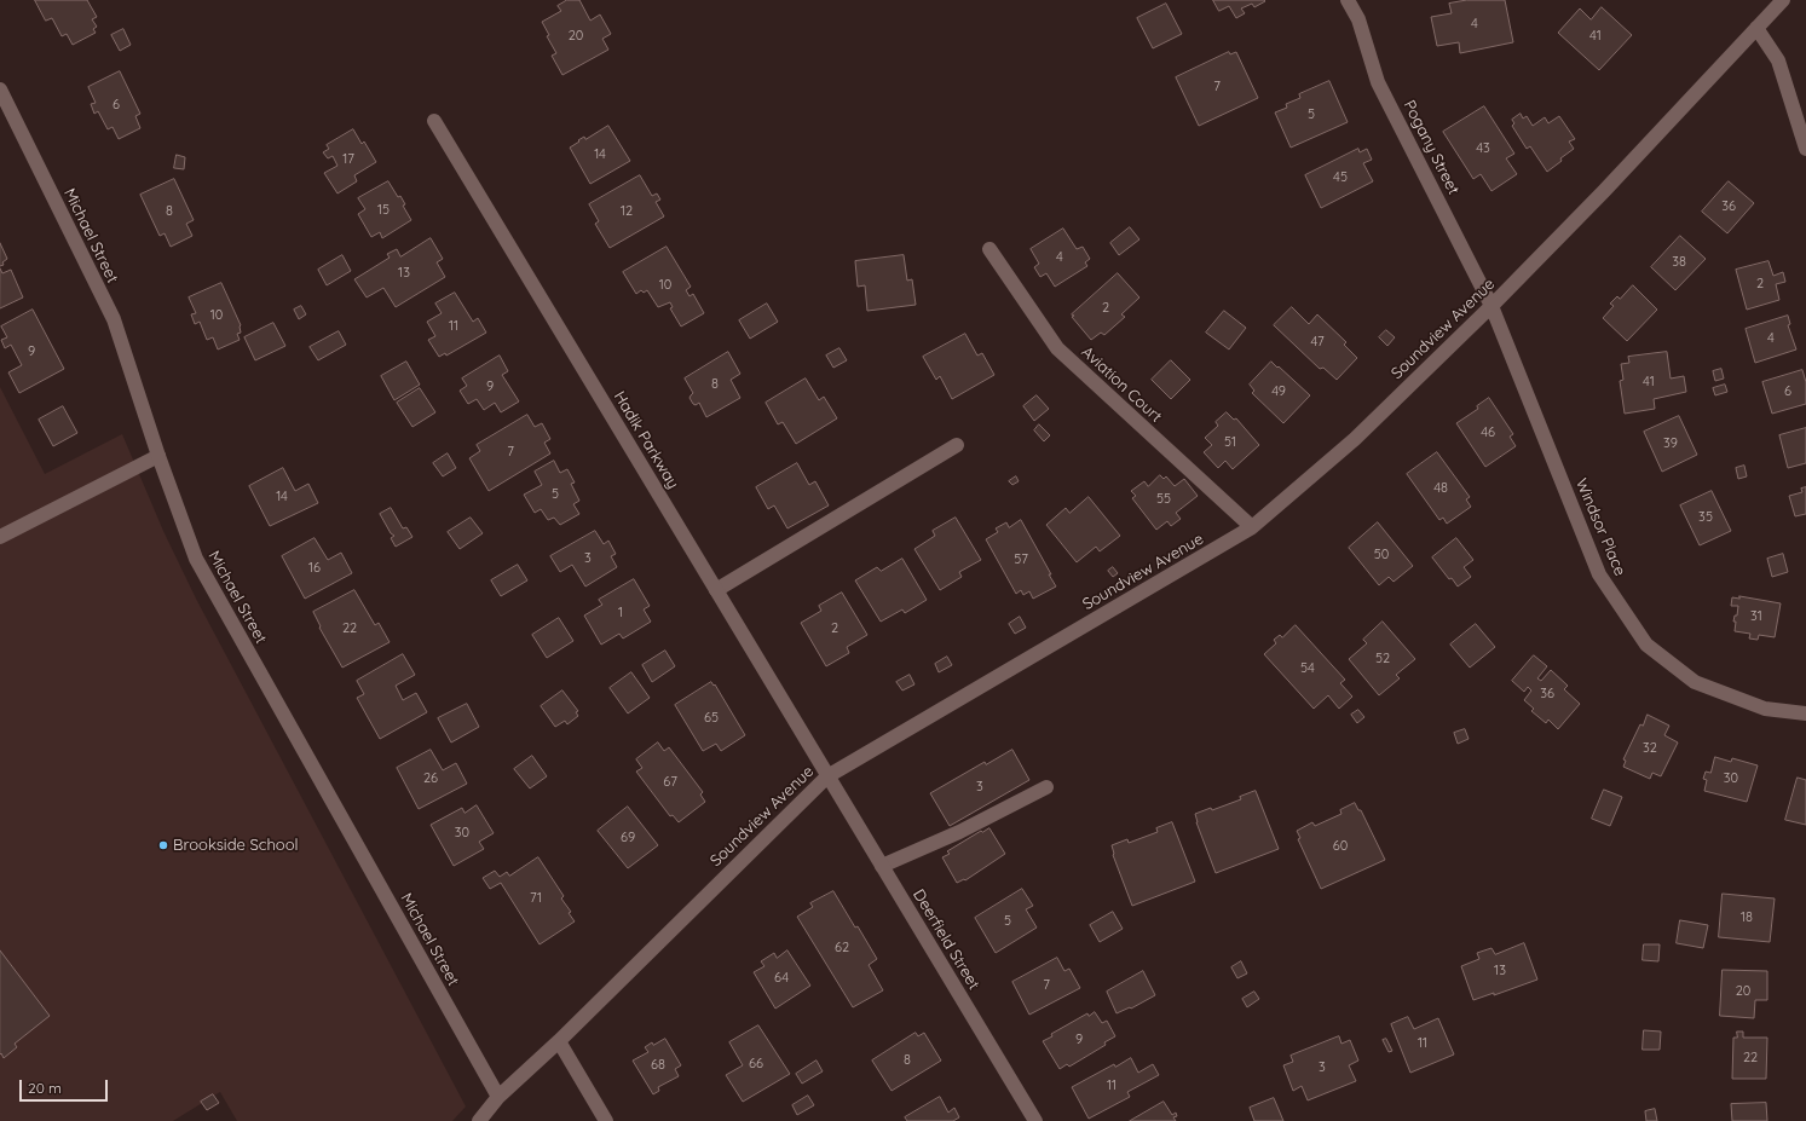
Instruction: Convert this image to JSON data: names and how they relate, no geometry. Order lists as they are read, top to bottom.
{
  "streets": {
    "street": [
      "Pogany Street",
      "Michael Street",
      "Soundview Avenue",
      "Aviation Court",
      "Hadik Parkway",
      "Windsor Place",
      "Deerfield Street"
    ]
  },
  "crossings": [
    ["Pogany Street", "Soundview Avenue"],
    ["Pogany Street", "Windsor Place"],
    ["Michael Street", "Soundview Avenue"],
    ["Soundview Avenue", "Aviation Court"],
    ["Soundview Avenue", "Hadik Parkway"],
    ["Soundview Avenue", "Windsor Place"],
    ["Soundview Avenue", "Deerfield Street"],
    ["Hadik Parkway", "Deerfield Street"]
  ],
  "places": ["Brookside School"],
  "house_numbers": [
    "4",
    "20",
    "41",
    "7",
    "6",
    "5",
    "43",
    "14",
    "17",
    "45",
    "36",
    "15",
    "8",
    "12",
    "4",
    "38",
    "13",
    "2",
    "10",
    "2",
    "10",
    "11",
    "4",
    "47",
    "9",
    "41",
    "8",
    "9",
    "49",
    "6",
    "46",
    "51",
    "39",
    "7",
    "48",
    "5",
    "14",
    "55",
    "35",
    "50",
    "3",
    "57",
    "16",
    "1",
    "31",
    "22",
    "2",
    "52",
    "54",
    "36",
    "65",
    "32",
    "26",
    "30",
    "67",
    "3",
    "30",
    "69",
    "60",
    "71",
    "18",
    "5",
    "62",
    "13",
    "64",
    "7",
    "20",
    "9",
    "11",
    "22",
    "8",
    "66",
    "68",
    "3",
    "11"
  ],
  "scale_bar": "20 m"
}
